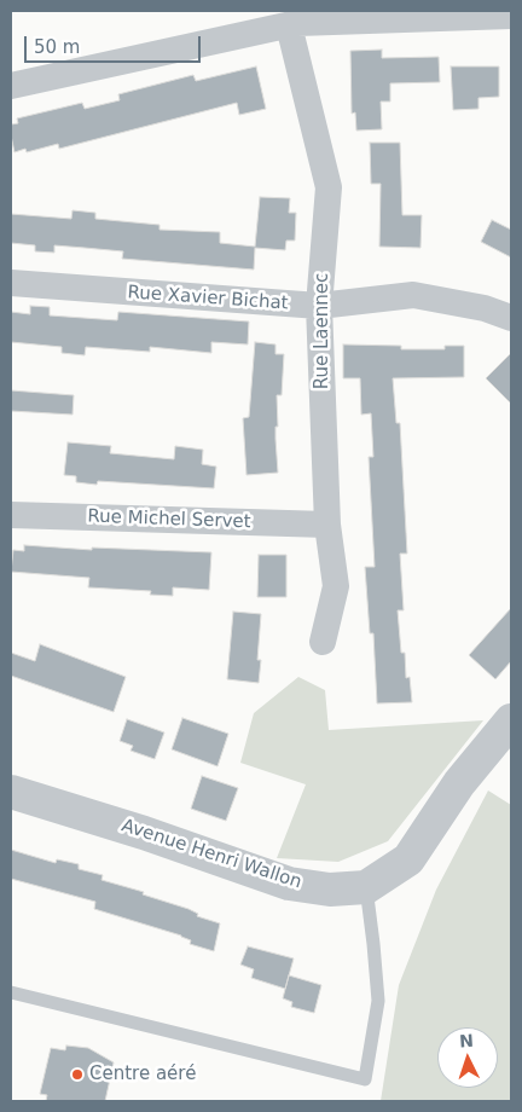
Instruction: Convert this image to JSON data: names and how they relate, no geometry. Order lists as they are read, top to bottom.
{
  "streets": {
    "street": [
      "Rue Xavier Bichat",
      "Rue Laennec",
      "Rue Michel Servet",
      "Avenue Henri Wallon"
    ]
  },
  "crossings": [
    ["Rue Xavier Bichat", "Rue Laennec"],
    ["Rue Laennec", "Rue Michel Servet"]
  ],
  "places": ["Centre aéré"],
  "scale_bar": "50 m",
  "north": "top"
}
